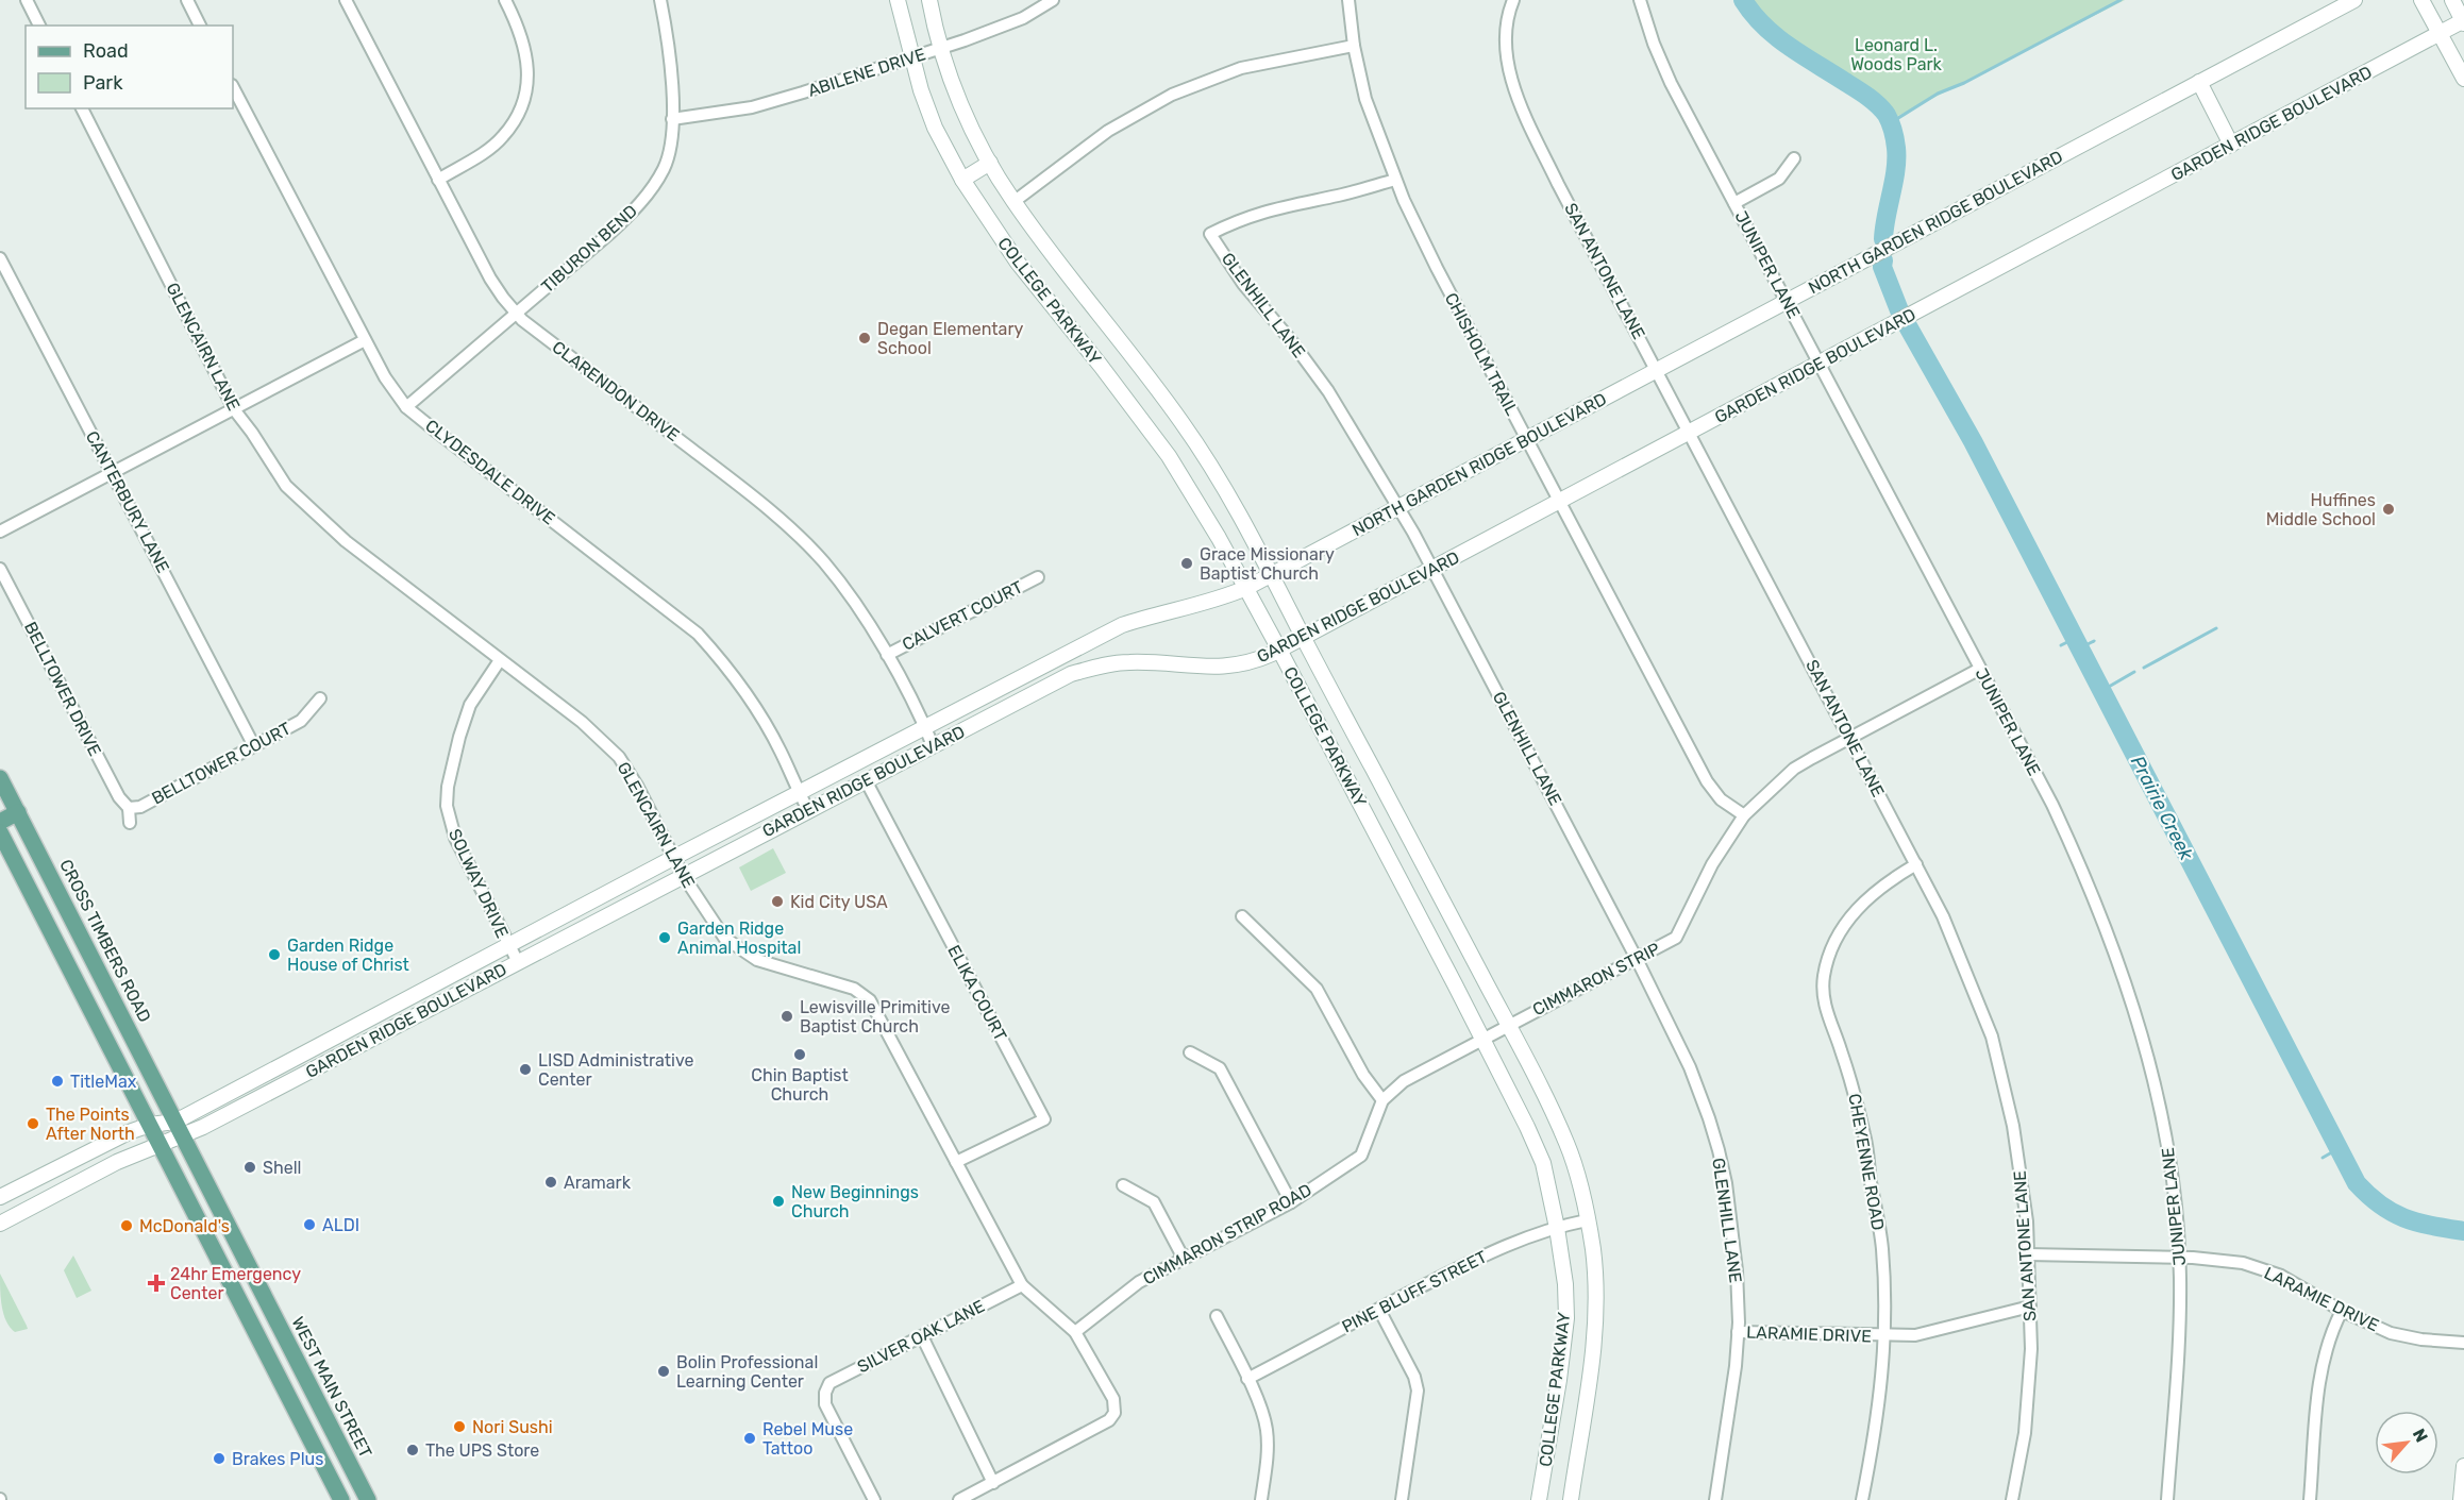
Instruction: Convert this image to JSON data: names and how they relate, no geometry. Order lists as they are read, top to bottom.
{
  "streets": {
    "main road": [
      "GARDEN RIDGE BOULEVARD",
      "NORTH GARDEN RIDGE BOULEVARD",
      "COLLEGE PARKWAY",
      "CROSS TIMBERS ROAD",
      "WEST MAIN STREET"
    ],
    "street": [
      "ABILENE DRIVE",
      "TIBURON BEND",
      "JUNIPER LANE",
      "SAN ANTONE LANE",
      "GLENHILL LANE",
      "GLENCAIRN LANE",
      "CHISHOLM TRAIL",
      "CLARENDON DRIVE",
      "CLYDESDALE DRIVE",
      "CANTERBURY LANE",
      "CALVERT COURT",
      "BELLTOWER DRIVE",
      "BELLTOWER COURT",
      "SOLWAY DRIVE",
      "CIMMARON STRIP",
      "ELIKA COURT",
      "CHEYENNE ROAD",
      "CIMMARON STRIP ROAD",
      "PINE BLUFF STREET",
      "LARAMIE DRIVE",
      "SILVER OAK LANE"
    ]
  },
  "crossings": [
    ["ABILENE DRIVE", "TIBURON BEND"],
    ["ABILENE DRIVE", "COLLEGE PARKWAY"],
    ["GARDEN RIDGE BOULEVARD", "NORTH GARDEN RIDGE BOULEVARD"],
    ["GARDEN RIDGE BOULEVARD", "JUNIPER LANE"],
    ["GARDEN RIDGE BOULEVARD", "SAN ANTONE LANE"],
    ["GARDEN RIDGE BOULEVARD", "COLLEGE PARKWAY"],
    ["GARDEN RIDGE BOULEVARD", "GLENHILL LANE"],
    ["GARDEN RIDGE BOULEVARD", "GLENCAIRN LANE"],
    ["GARDEN RIDGE BOULEVARD", "CHISHOLM TRAIL"],
    ["GARDEN RIDGE BOULEVARD", "CLARENDON DRIVE"],
    ["GARDEN RIDGE BOULEVARD", "CLYDESDALE DRIVE"],
    ["GARDEN RIDGE BOULEVARD", "SOLWAY DRIVE"],
    ["GARDEN RIDGE BOULEVARD", "CROSS TIMBERS ROAD"],
    ["GARDEN RIDGE BOULEVARD", "ELIKA COURT"],
    ["GARDEN RIDGE BOULEVARD", "WEST MAIN STREET"],
    ["NORTH GARDEN RIDGE BOULEVARD", "JUNIPER LANE"],
    ["NORTH GARDEN RIDGE BOULEVARD", "SAN ANTONE LANE"],
    ["NORTH GARDEN RIDGE BOULEVARD", "COLLEGE PARKWAY"],
    ["NORTH GARDEN RIDGE BOULEVARD", "GLENHILL LANE"],
    ["NORTH GARDEN RIDGE BOULEVARD", "GLENCAIRN LANE"],
    ["NORTH GARDEN RIDGE BOULEVARD", "CHISHOLM TRAIL"],
    ["NORTH GARDEN RIDGE BOULEVARD", "CLARENDON DRIVE"],
    ["NORTH GARDEN RIDGE BOULEVARD", "CLYDESDALE DRIVE"],
    ["NORTH GARDEN RIDGE BOULEVARD", "SOLWAY DRIVE"],
    ["NORTH GARDEN RIDGE BOULEVARD", "CROSS TIMBERS ROAD"],
    ["NORTH GARDEN RIDGE BOULEVARD", "WEST MAIN STREET"],
    ["TIBURON BEND", "CLARENDON DRIVE"],
    ["TIBURON BEND", "CLYDESDALE DRIVE"],
    ["JUNIPER LANE", "CIMMARON STRIP"],
    ["JUNIPER LANE", "LARAMIE DRIVE"],
    ["SAN ANTONE LANE", "CIMMARON STRIP"],
    ["SAN ANTONE LANE", "CHEYENNE ROAD"],
    ["SAN ANTONE LANE", "LARAMIE DRIVE"],
    ["COLLEGE PARKWAY", "CIMMARON STRIP"],
    ["COLLEGE PARKWAY", "CIMMARON STRIP ROAD"],
    ["COLLEGE PARKWAY", "PINE BLUFF STREET"],
    ["GLENHILL LANE", "CHISHOLM TRAIL"],
    ["GLENHILL LANE", "CIMMARON STRIP"],
    ["GLENHILL LANE", "LARAMIE DRIVE"],
    ["GLENCAIRN LANE", "SOLWAY DRIVE"],
    ["GLENCAIRN LANE", "ELIKA COURT"],
    ["GLENCAIRN LANE", "CIMMARON STRIP ROAD"],
    ["GLENCAIRN LANE", "SILVER OAK LANE"],
    ["CHISHOLM TRAIL", "CIMMARON STRIP"],
    ["CLARENDON DRIVE", "CALVERT COURT"],
    ["CANTERBURY LANE", "BELLTOWER COURT"],
    ["BELLTOWER DRIVE", "BELLTOWER COURT"],
    ["CROSS TIMBERS ROAD", "WEST MAIN STREET"],
    ["CIMMARON STRIP", "CIMMARON STRIP ROAD"],
    ["CHEYENNE ROAD", "LARAMIE DRIVE"]
  ],
  "water": ["Prairie Creek"],
  "parks": ["Leonard L. Woods Park"],
  "places": {
    "other": [
      "Degan Elementary School",
      "Huffines Middle School",
      "Grace Missionary Baptist Church",
      "Kid City USA",
      "Garden Ridge Animal Hospital",
      "Garden Ridge House of Christ",
      "Lewisville Primitive Baptist Church",
      "Chin Baptist Church",
      "LISD Administrative Center",
      "TitleMax",
      "The Points After North",
      "Shell",
      "Aramark",
      "New Beginnings Church",
      "ALDI",
      "McDonald's",
      "Bolin Professional Learning Center",
      "Nori Sushi",
      "Rebel Muse Tattoo",
      "The UPS Store",
      "Brakes Plus"
    ],
    "health": ["24hr Emergency Center"]
  },
  "legend": ["Road", "Park"],
  "north": "top right"
}
